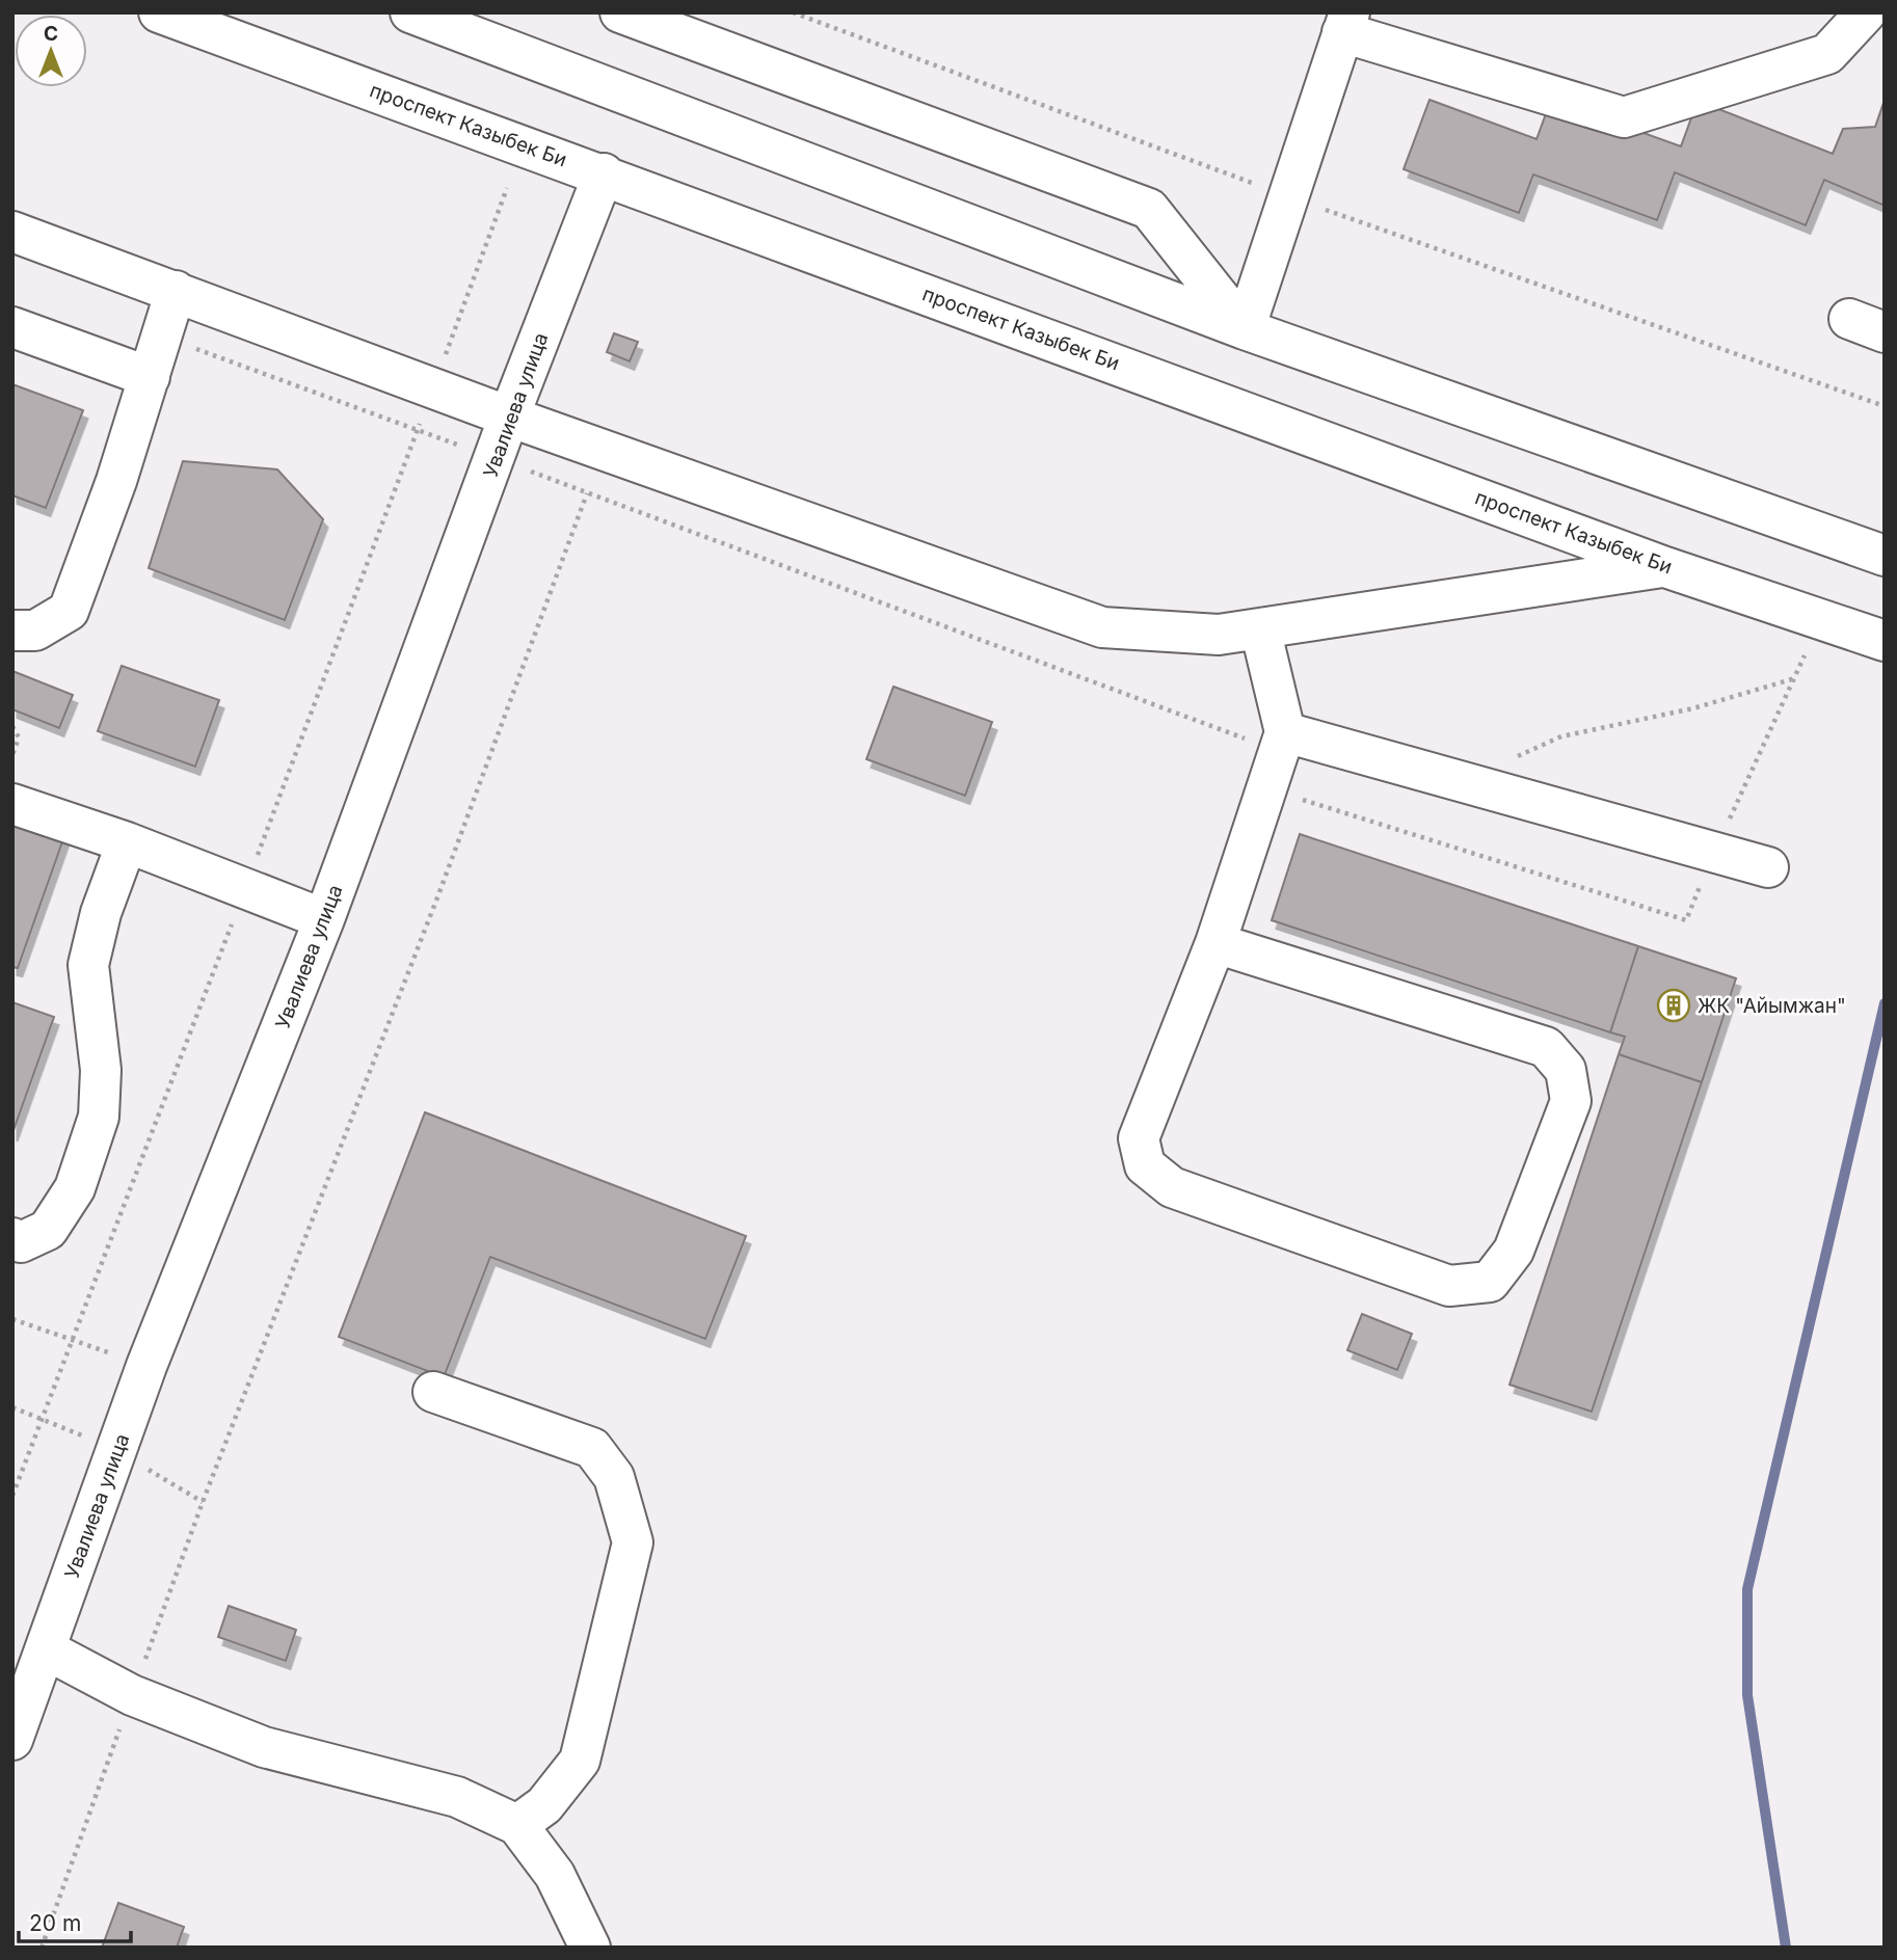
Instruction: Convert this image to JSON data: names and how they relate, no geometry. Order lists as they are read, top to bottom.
{
  "streets": {
    "street": ["проспект Казыбек Би", "Увалиева улица"]
  },
  "crossings": [
    ["проспект Казыбек Би", "Увалиева улица"]
  ],
  "places": {
    "building": ["ЖК \"Айымжан\""]
  },
  "scale_bar": "20 m",
  "north": "top"
}
